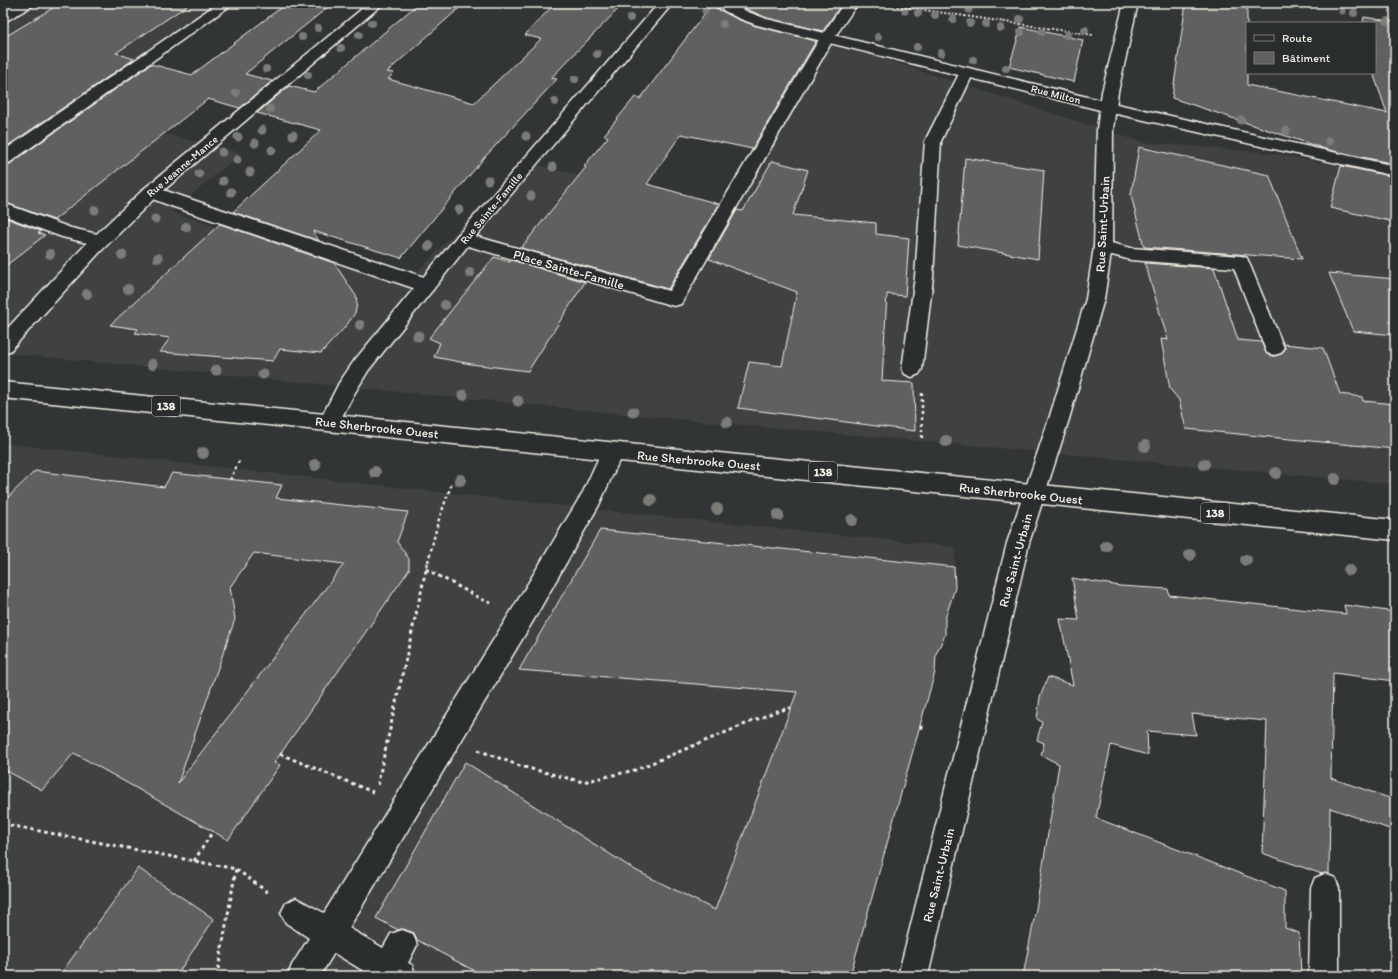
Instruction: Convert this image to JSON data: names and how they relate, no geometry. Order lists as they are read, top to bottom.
{
  "streets": {
    "main road": [
      "Rue Milton",
      "Rue Jeanne-Mance",
      "Rue Sainte-Famille",
      "Rue Saint-Urbain",
      "Place Sainte-Famille",
      "138",
      "Rue Sherbrooke Ouest"
    ]
  },
  "crossings": [
    ["Rue Milton", "Rue Saint-Urbain"],
    ["Rue Milton", "Place Sainte-Famille"],
    ["Rue Sainte-Famille", "Place Sainte-Famille"],
    ["Rue Sainte-Famille", "Rue Sherbrooke Ouest"],
    ["Rue Saint-Urbain", "Rue Sherbrooke Ouest"]
  ],
  "legend": ["Route", "Bâtiment"]
}
